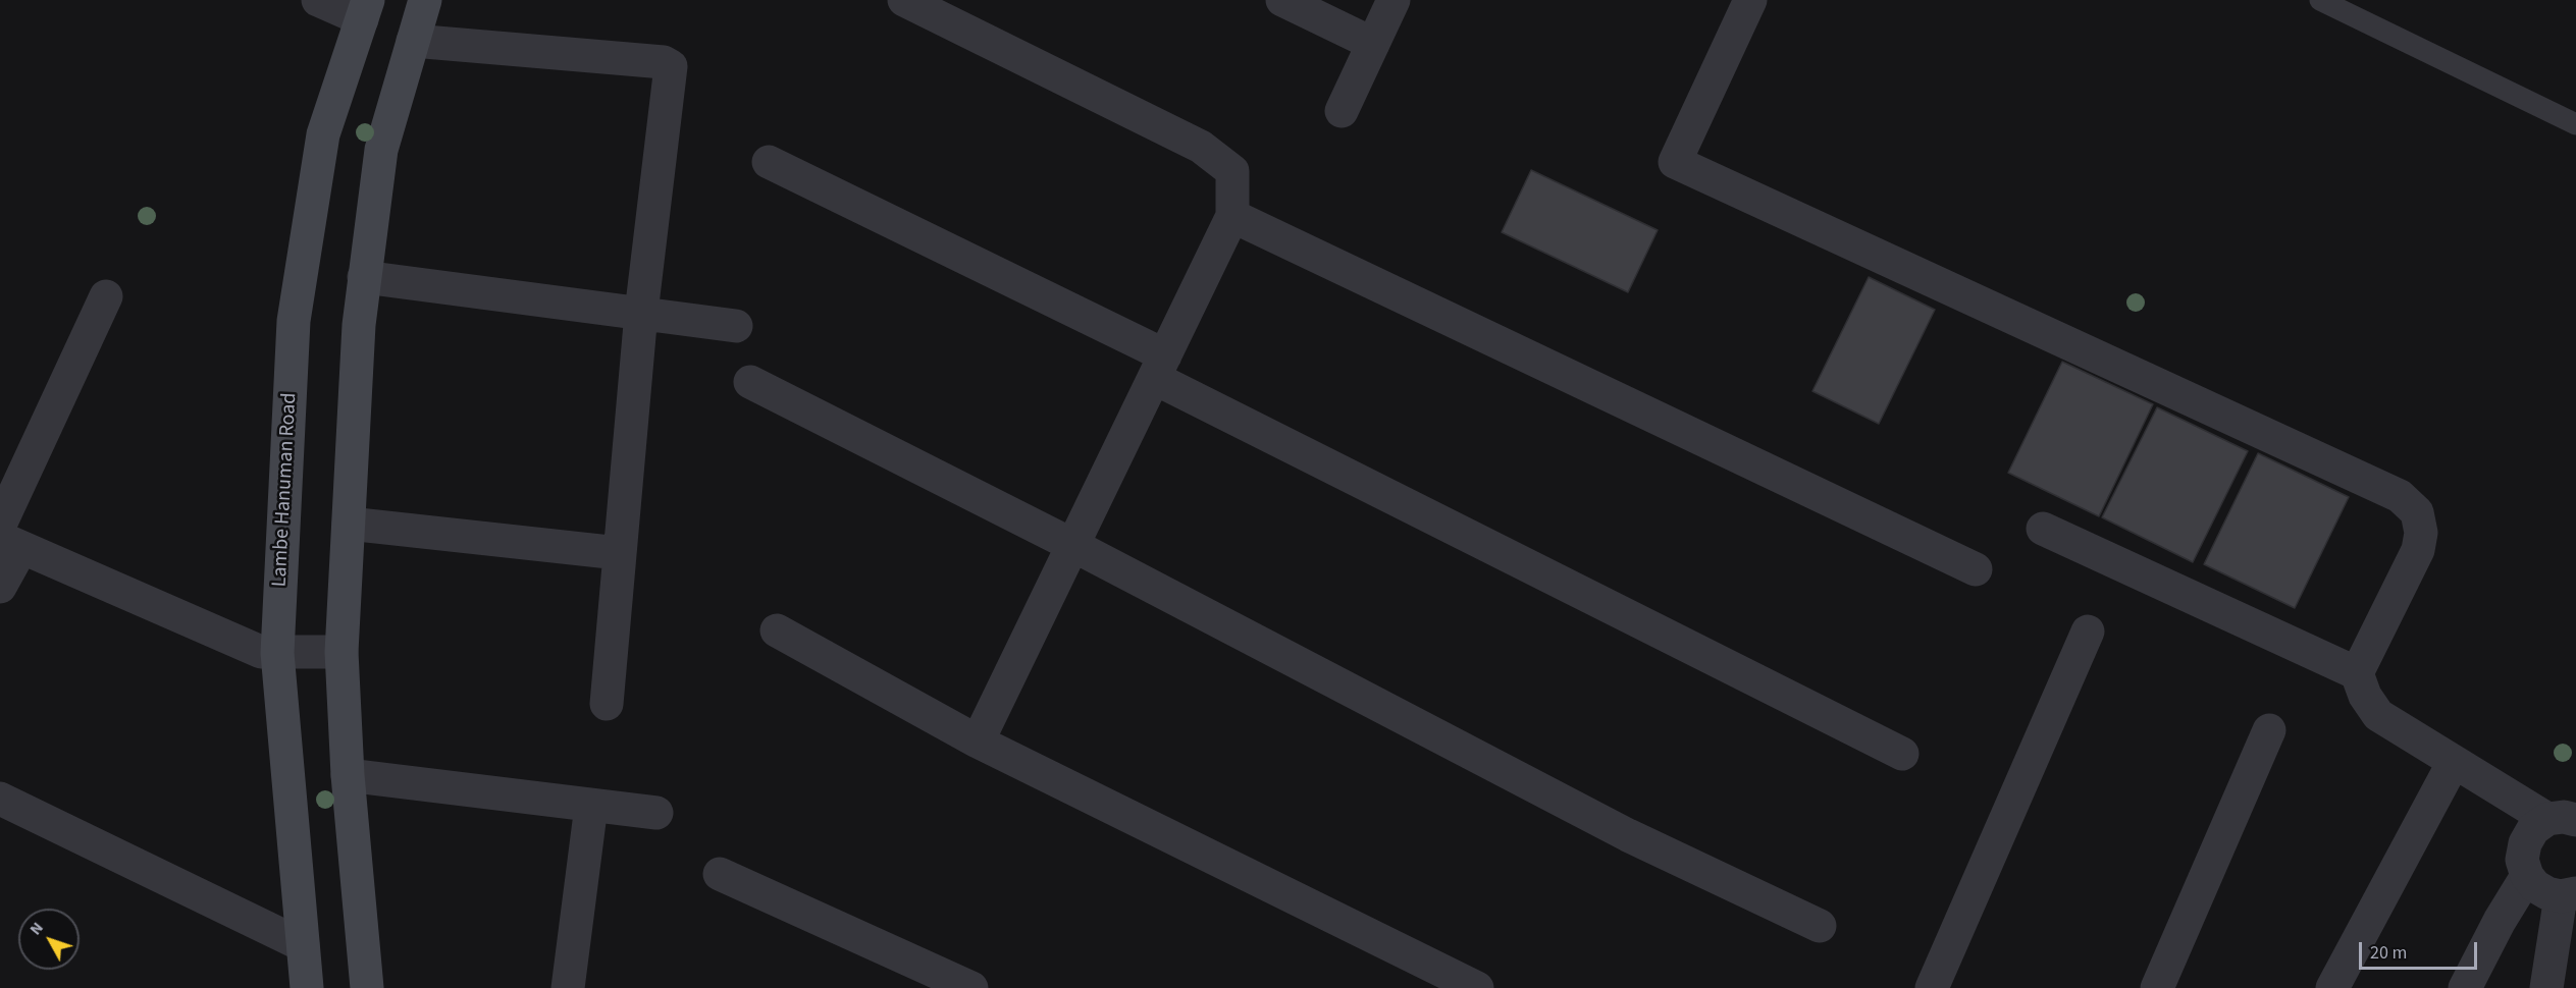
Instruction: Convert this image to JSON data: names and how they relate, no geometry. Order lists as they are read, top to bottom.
{
  "streets": {
    "main road": ["Lambe Hanuman Road"]
  },
  "scale_bar": "20 m",
  "north": "top left"
}
